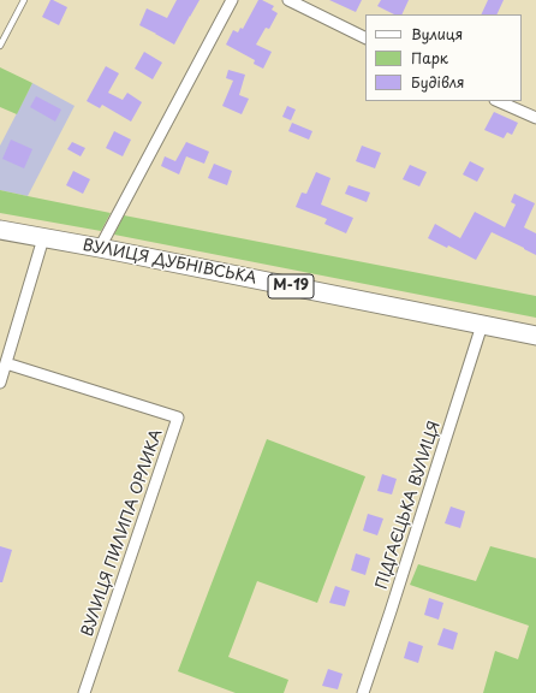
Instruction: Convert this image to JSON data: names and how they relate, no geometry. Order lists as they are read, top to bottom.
{
  "streets": {
    "highway": ["ВУЛИЦЯ ДУБНІВСЬКА", "М-19"],
    "street": ["ПІДГАЄЦЬКА ВУЛИЦЯ", "ВУЛИЦЯ ПИЛИПА ОРЛИКА"]
  },
  "crossings": [
    ["ВУЛИЦЯ ДУБНІВСЬКА", "ПІДГАЄЦЬКА ВУЛИЦЯ"]
  ],
  "legend": ["Вулиця", "Парк", "Будівля"]
}
